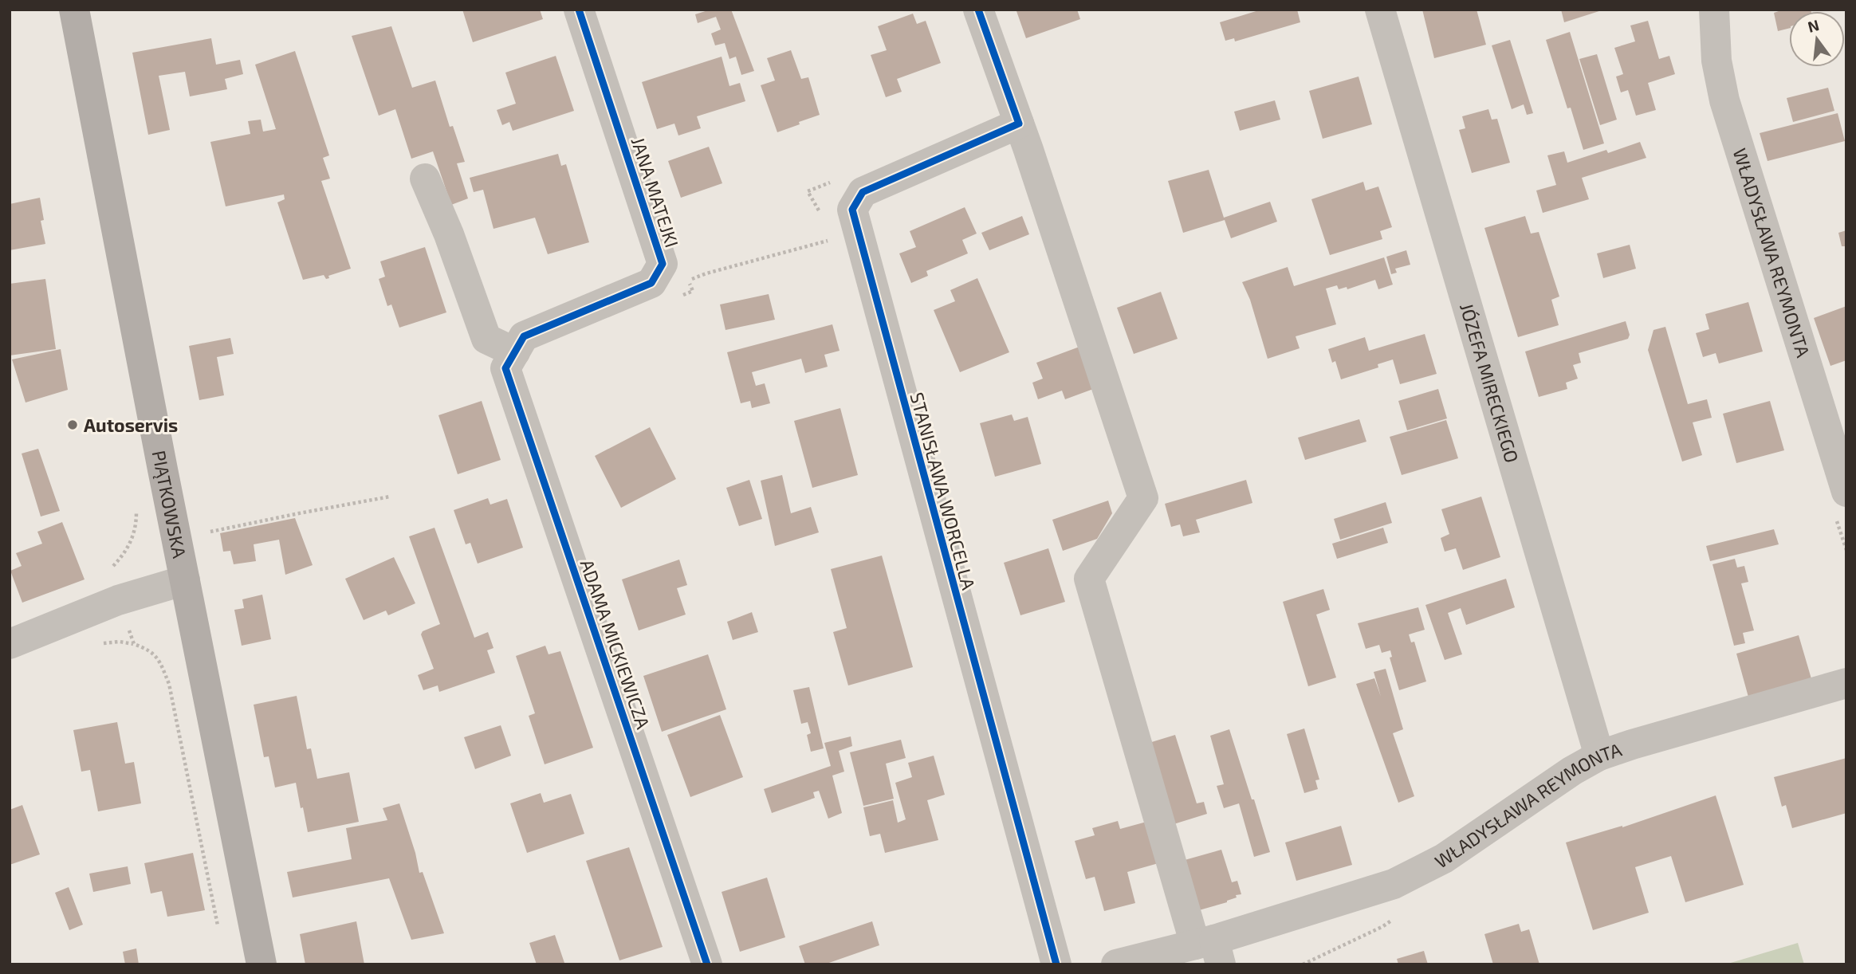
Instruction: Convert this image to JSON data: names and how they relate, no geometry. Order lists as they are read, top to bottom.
{
  "streets": {
    "main road": ["PIĄTKOWSKA"],
    "street": [
      "JANA MATEJKI",
      "WŁADYSŁAWA REYMONTA",
      "JÓZEFA MIRECKIEGO",
      "STANISŁAWA WORCELLA",
      "ADAMA MICKIEWICZA"
    ]
  },
  "crossings": [
    ["JANA MATEJKI", "ADAMA MICKIEWICZA"],
    ["WŁADYSŁAWA REYMONTA", "JÓZEFA MIRECKIEGO"]
  ],
  "places": ["Autoservis"],
  "north": "top"
}
